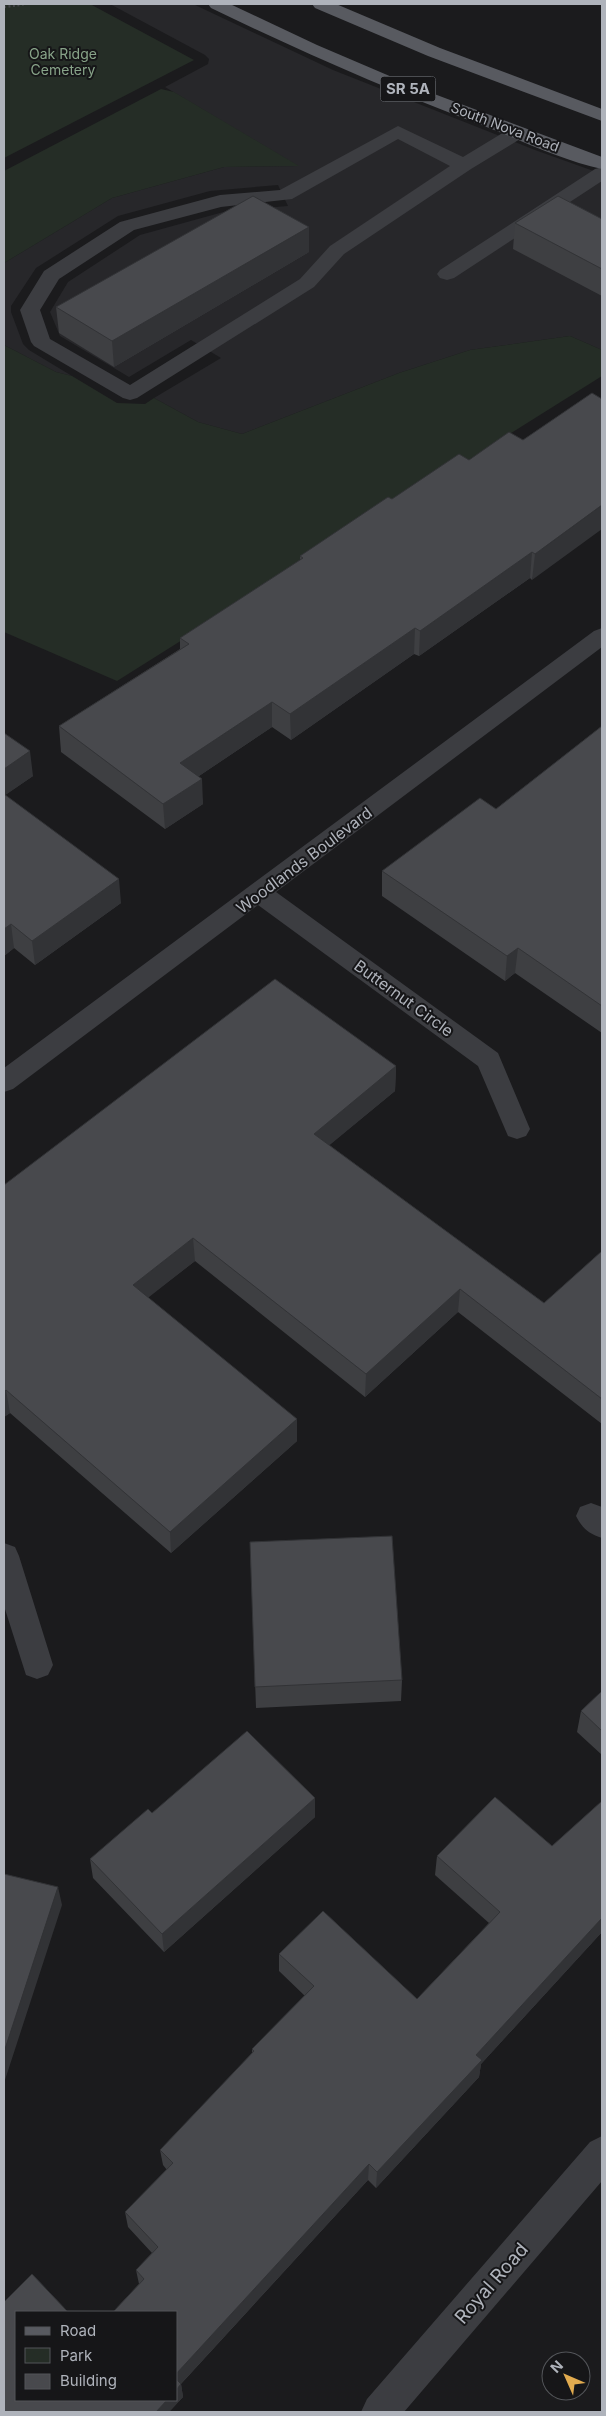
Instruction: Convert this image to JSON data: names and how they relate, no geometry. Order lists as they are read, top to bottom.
{
  "streets": {
    "main road": ["SR 5A", "South Nova Road"],
    "street": ["Woodlands Boulevard", "Butternut Circle", "Royal Road"]
  },
  "crossings": [
    ["Woodlands Boulevard", "Butternut Circle"]
  ],
  "parks": ["Oak Ridge Cemetery"],
  "legend": ["Road", "Park", "Building"],
  "north": "top left"
}
